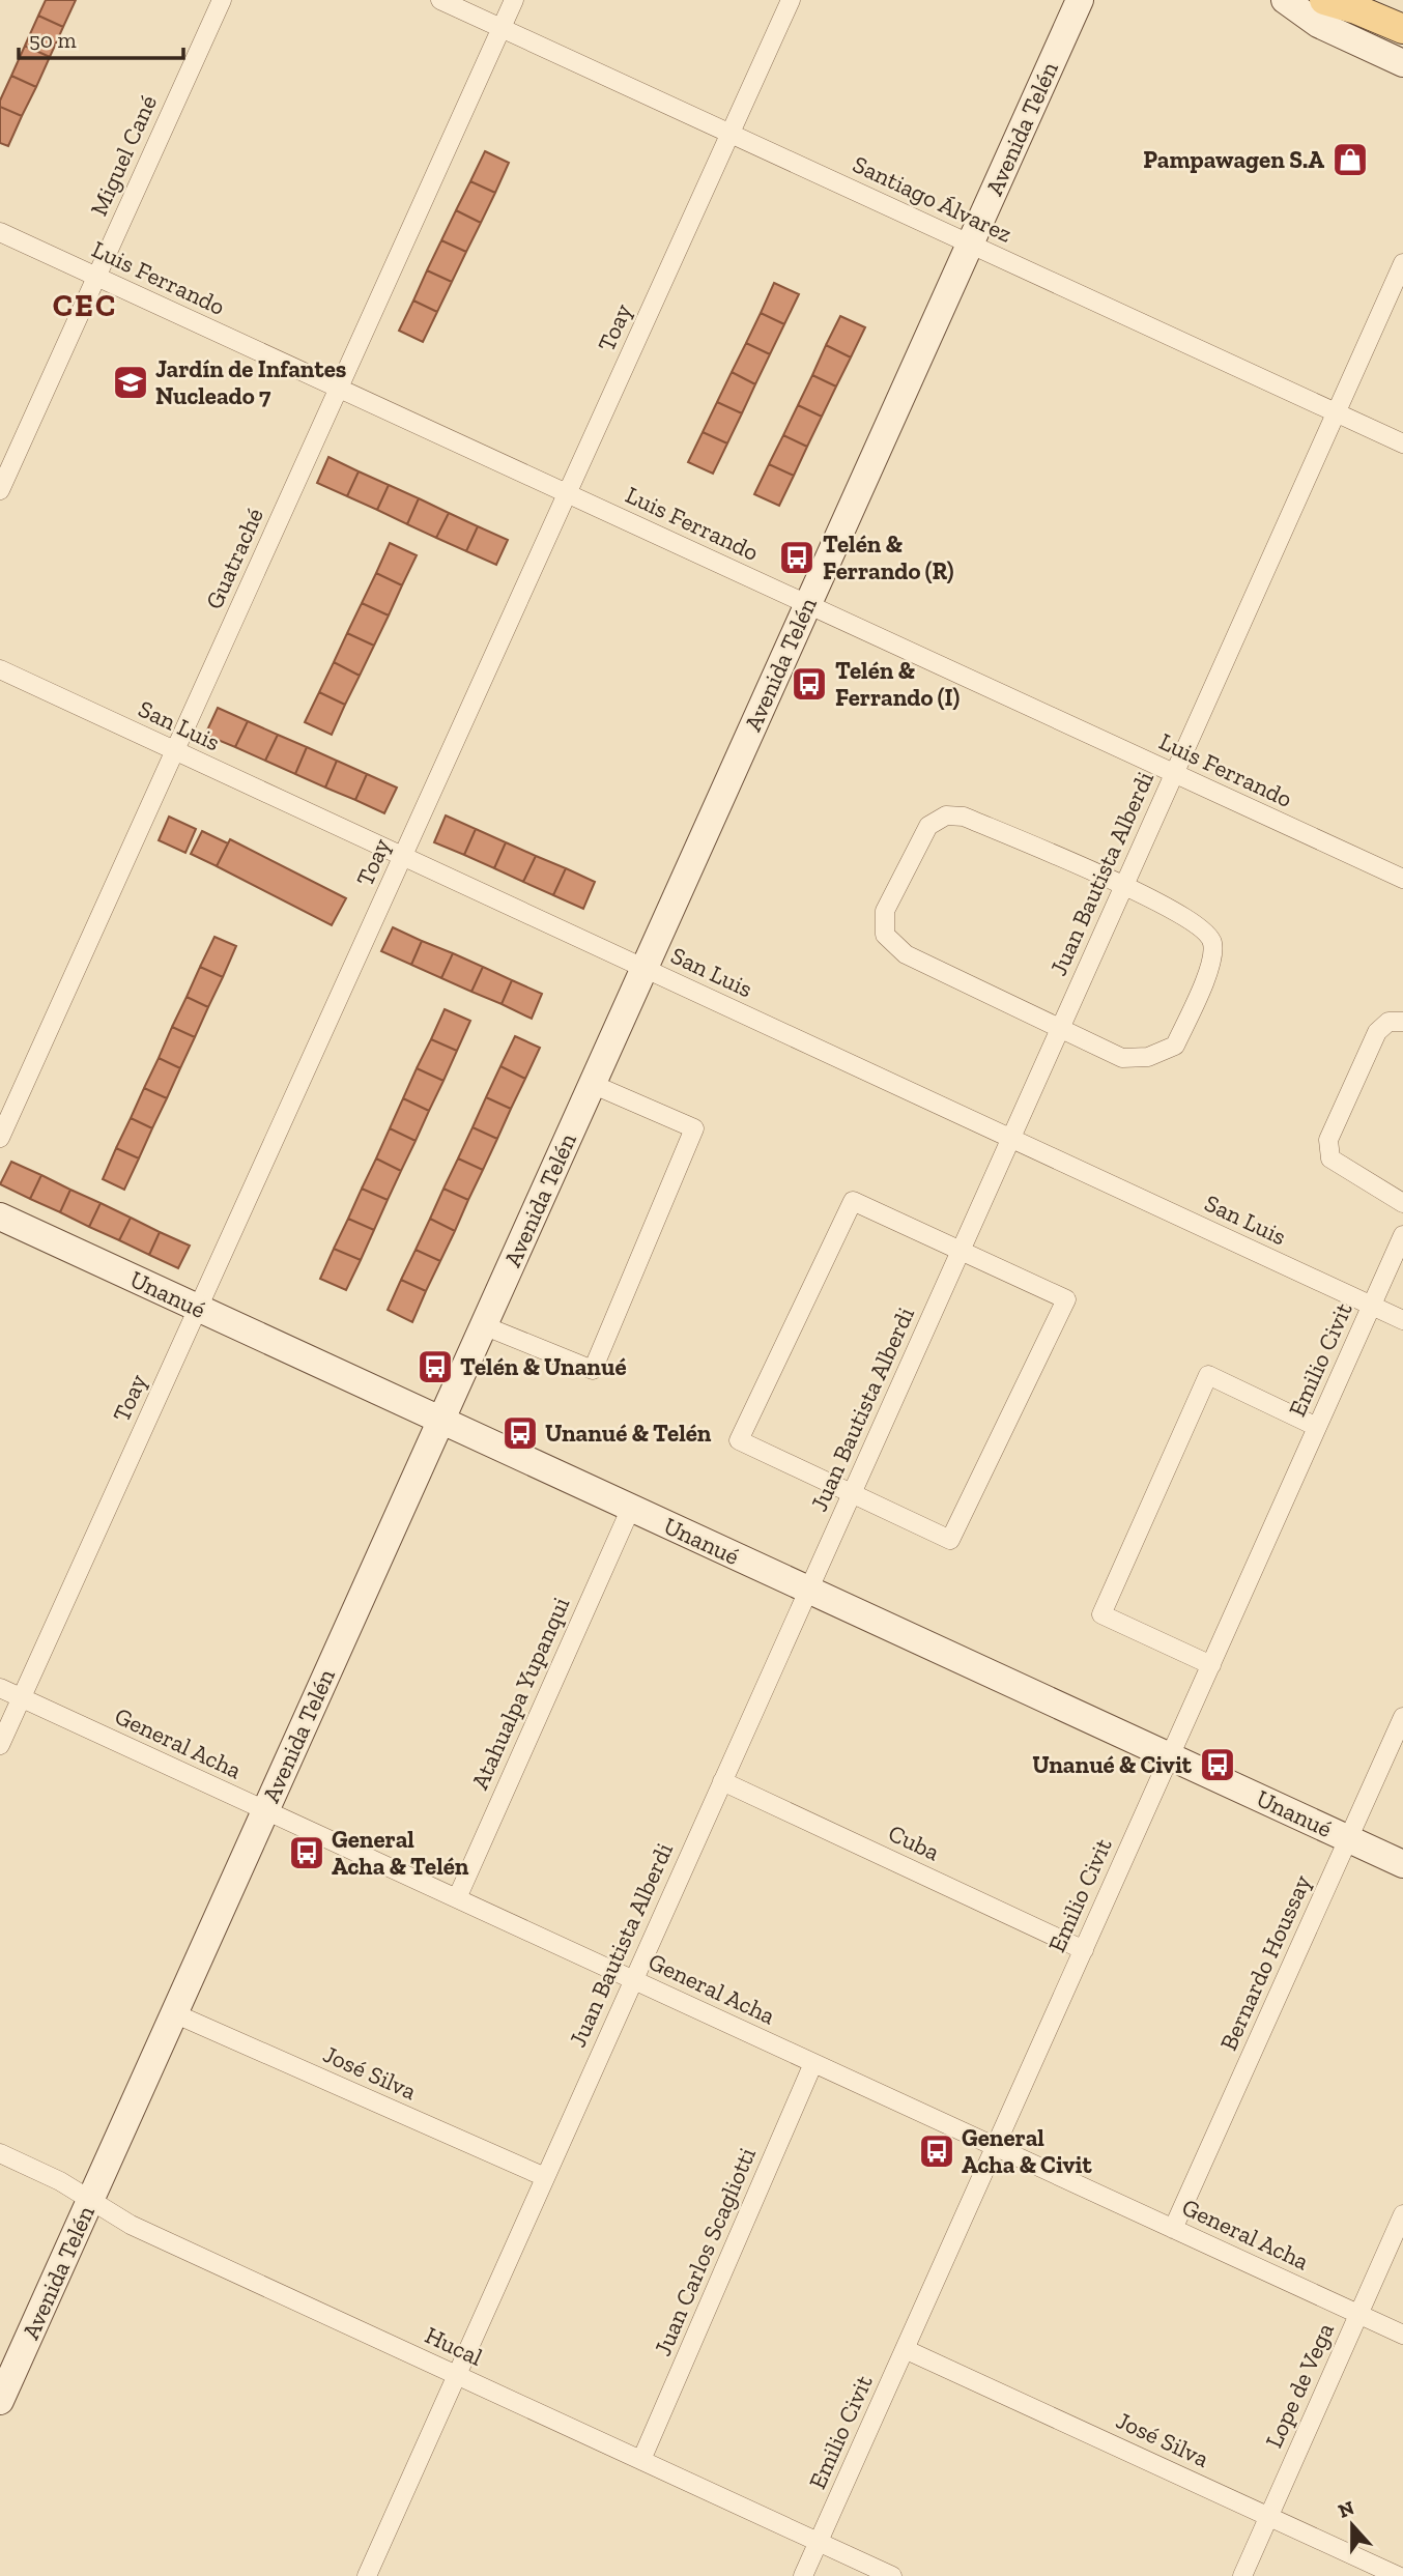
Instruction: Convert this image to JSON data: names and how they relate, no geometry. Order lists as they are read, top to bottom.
{
  "streets": {
    "main road": ["Avenida Telén", "Unanué"],
    "street": [
      "Miguel Cané",
      "Santiago Álvarez",
      "Luis Ferrando",
      "Toay",
      "Guatraché",
      "San Luis",
      "Juan Bautista Alberdi",
      "Emilio Civit",
      "Atahualpa Yupanqui",
      "General Acha",
      "Cuba",
      "Bernardo Houssay",
      "José Silva",
      "Juan Carlos Scagliotti",
      "Hucal",
      "Lope de Vega"
    ]
  },
  "crossings": [
    ["Avenida Telén", "Santiago Álvarez"],
    ["Avenida Telén", "Luis Ferrando"],
    ["Avenida Telén", "San Luis"],
    ["Avenida Telén", "Unanué"],
    ["Avenida Telén", "General Acha"],
    ["Avenida Telén", "José Silva"],
    ["Avenida Telén", "Hucal"],
    ["Miguel Cané", "Luis Ferrando"],
    ["Santiago Álvarez", "Toay"],
    ["Santiago Álvarez", "Guatraché"],
    ["Santiago Álvarez", "Juan Bautista Alberdi"],
    ["Luis Ferrando", "Toay"],
    ["Luis Ferrando", "Guatraché"],
    ["Luis Ferrando", "Juan Bautista Alberdi"],
    ["Toay", "San Luis"],
    ["Toay", "Unanué"],
    ["Toay", "General Acha"],
    ["Guatraché", "San Luis"],
    ["San Luis", "Juan Bautista Alberdi"],
    ["San Luis", "Emilio Civit"],
    ["Juan Bautista Alberdi", "Unanué"],
    ["Juan Bautista Alberdi", "General Acha"],
    ["Juan Bautista Alberdi", "Cuba"],
    ["Juan Bautista Alberdi", "José Silva"],
    ["Juan Bautista Alberdi", "Hucal"],
    ["Unanué", "Emilio Civit"],
    ["Unanué", "Atahualpa Yupanqui"],
    ["Unanué", "Bernardo Houssay"],
    ["Emilio Civit", "General Acha"],
    ["Emilio Civit", "Cuba"],
    ["Emilio Civit", "José Silva"],
    ["Emilio Civit", "Hucal"],
    ["Atahualpa Yupanqui", "General Acha"],
    ["General Acha", "Bernardo Houssay"],
    ["General Acha", "Juan Carlos Scagliotti"],
    ["General Acha", "Lope de Vega"],
    ["José Silva", "Lope de Vega"],
    ["Juan Carlos Scagliotti", "Hucal"]
  ],
  "districts": ["CEC"],
  "places": {
    "shop": ["Pampawagen S.A"],
    "school or university": ["Jardín de Infantes Nucleado 7"],
    "bus stop": [
      "Telén & Ferrando (R)",
      "Telén & Ferrando (I)",
      "Telén & Unanué",
      "Unanué & Telén",
      "Unanué & Civit",
      "General Acha & Telén",
      "General Acha & Civit"
    ]
  },
  "scale_bar": "50 m",
  "north": "top"
}
